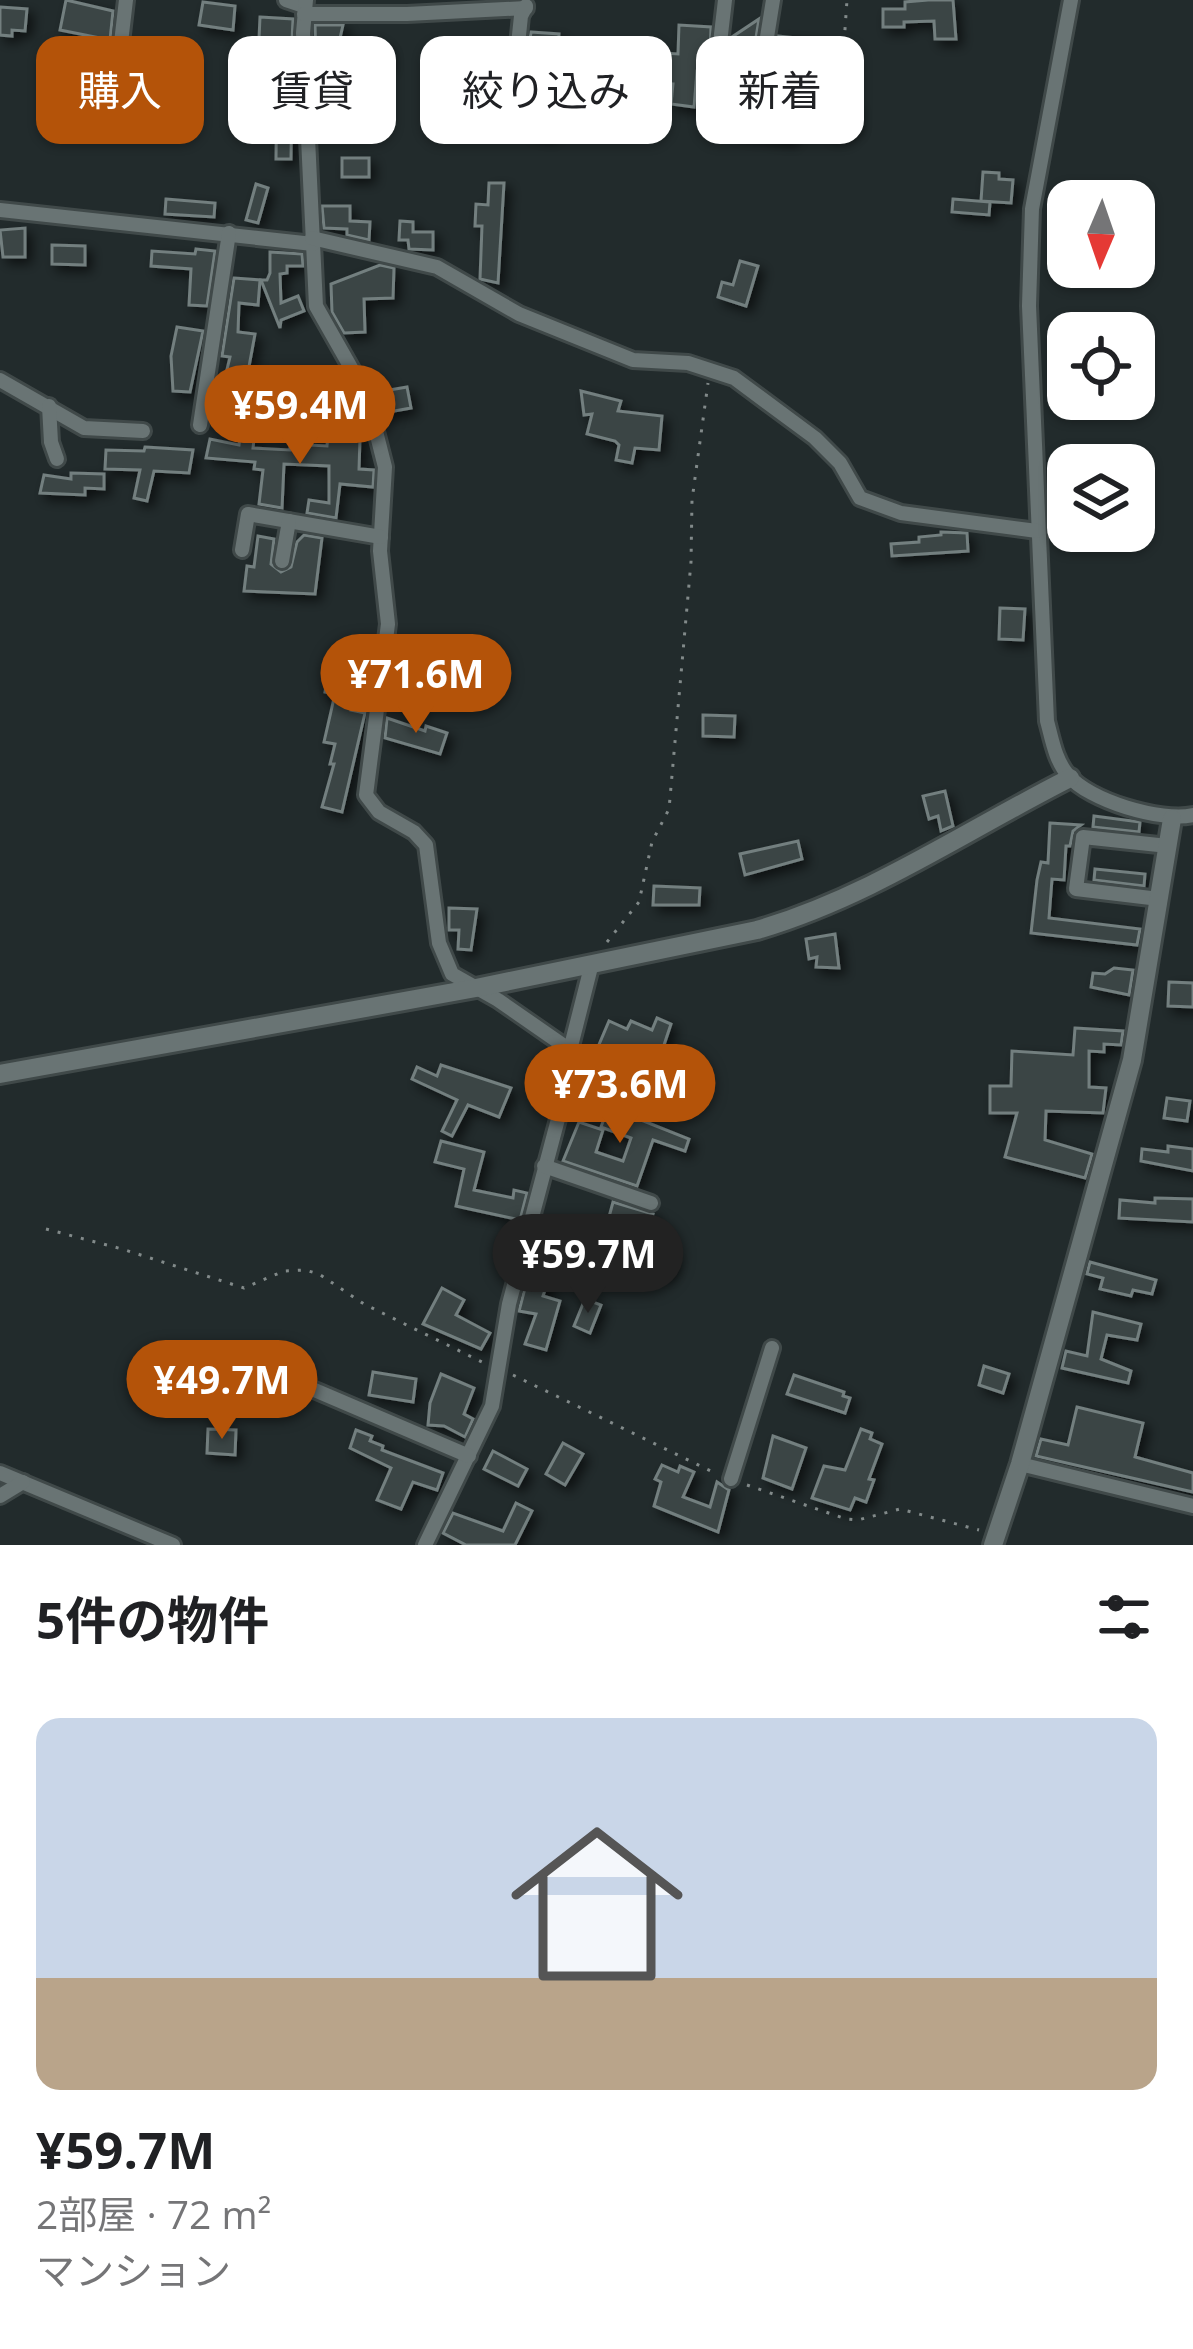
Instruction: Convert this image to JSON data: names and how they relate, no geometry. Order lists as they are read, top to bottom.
{
  "north": "bottom",
  "page": {
    "chip": [
      "購入",
      "賃貸",
      "絞り込み",
      "新着"
    ],
    "price": [
      "¥59.4M",
      "¥71.6M",
      "¥73.6M",
      "¥59.7M",
      "¥49.7M"
    ],
    "heading": "5件の物件",
    "list": [
      {
        "name": "¥59.7M",
        "note": "2部屋 · 72 m² · マンション"
      }
    ]
  }
}
